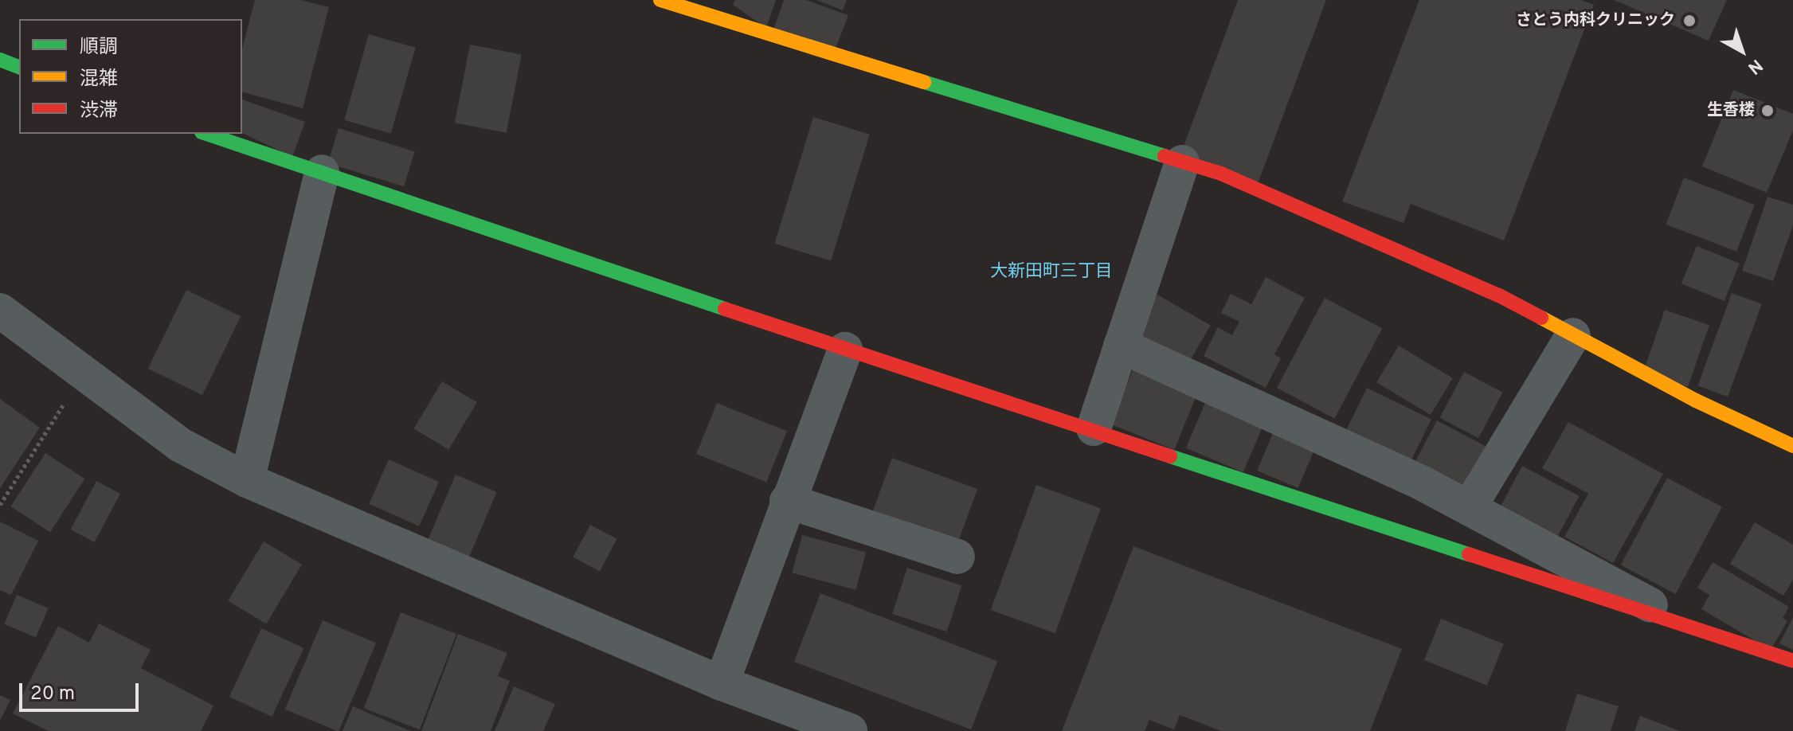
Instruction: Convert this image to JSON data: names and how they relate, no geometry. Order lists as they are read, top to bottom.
{
  "districts": ["大新田町三丁目"],
  "places": ["さとう内科クリニック", "生香楼"],
  "legend": ["順調", "混雑", "渋滞"],
  "scale_bar": "20 m",
  "north": "bottom right"
}
